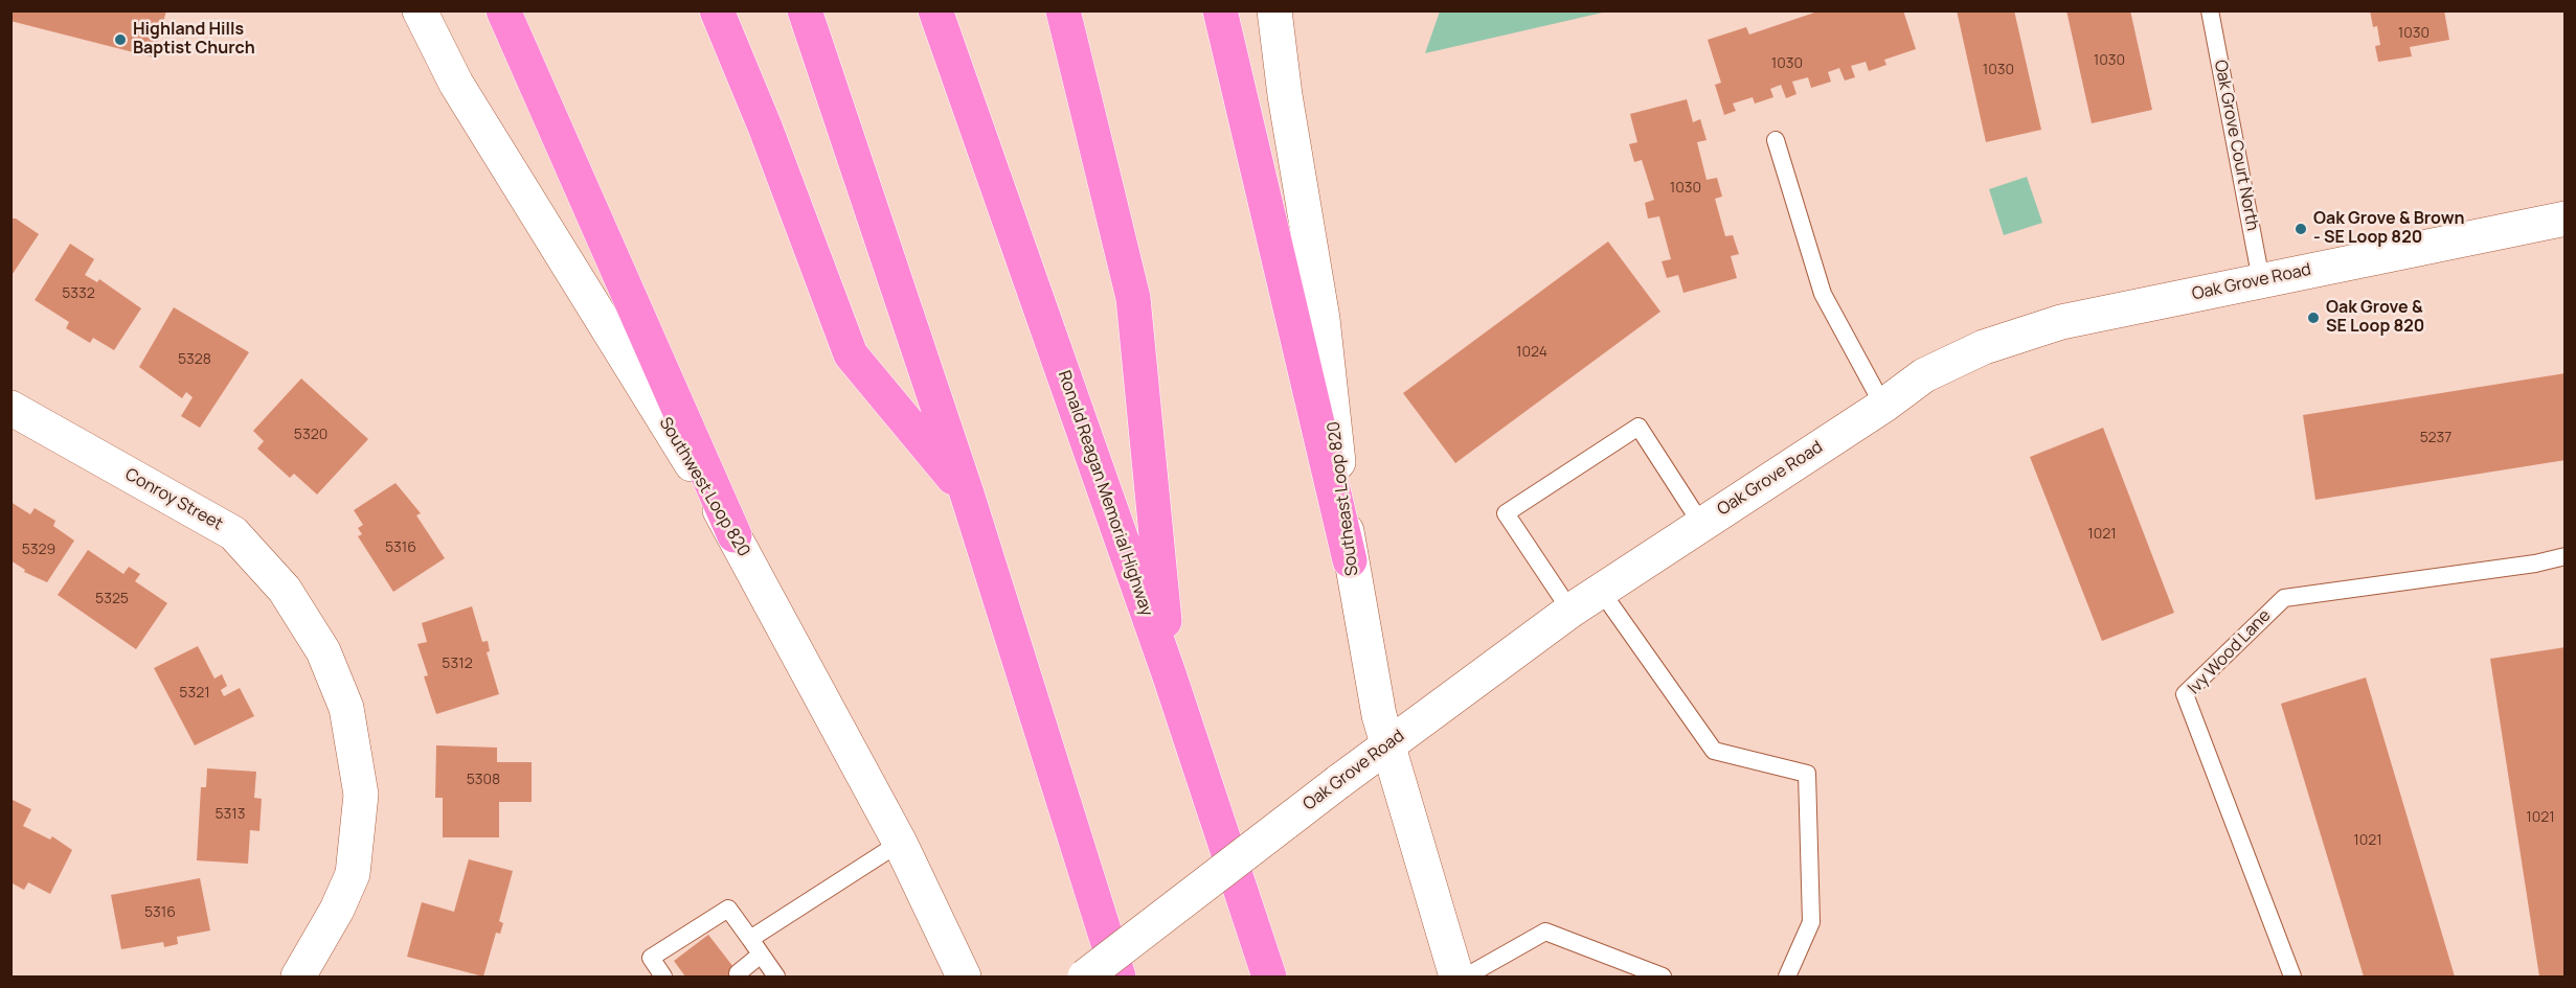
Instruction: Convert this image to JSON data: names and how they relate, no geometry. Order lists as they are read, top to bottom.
{
  "streets": {
    "highway": ["Ronald Reagan Memorial Highway"],
    "street": [
      "Oak Grove Road",
      "Southwest Loop 820",
      "Southeast Loop 820",
      "Conroy Street"
    ],
    "lane": ["Oak Grove Court North", "Ivy Wood Lane"]
  },
  "crossings": [
    ["Oak Grove Court North", "Oak Grove Road"],
    ["Oak Grove Road", "Southeast Loop 820"]
  ],
  "places": ["Highland Hills Baptist Church", "Oak Grove & Brown - SE Loop 820", "Oak Grove & SE Loop 820"],
  "house_numbers": [
    "1030",
    "1030",
    "1030",
    "1030",
    "1030",
    "5332",
    "1024",
    "5328",
    "5320",
    "5237",
    "1021",
    "5316",
    "5329",
    "5325",
    "5312",
    "5321",
    "5308",
    "5313",
    "1021",
    "1021",
    "5316"
  ]
}
